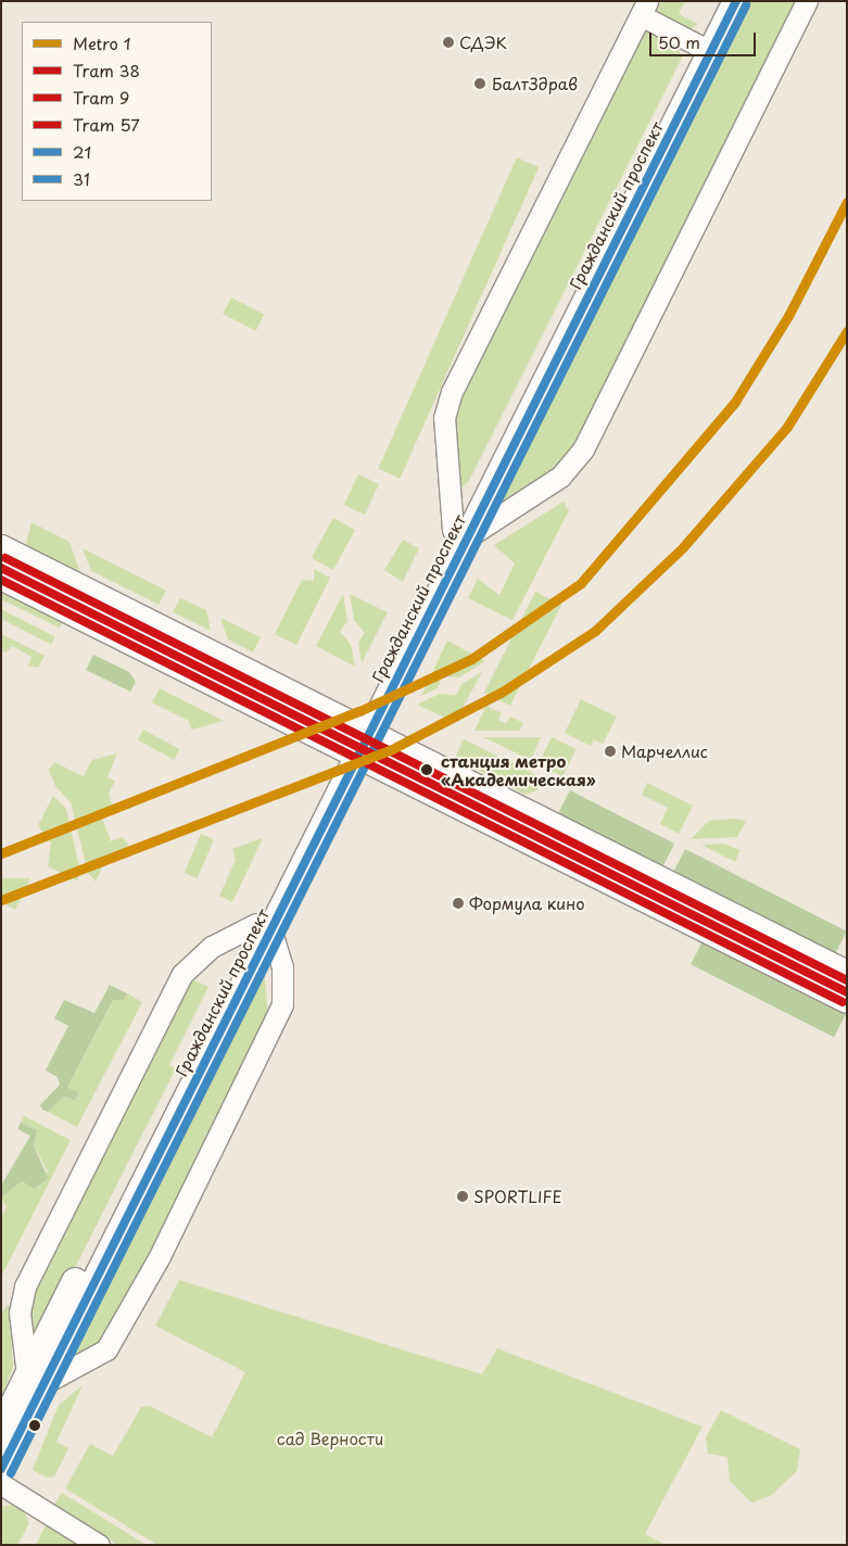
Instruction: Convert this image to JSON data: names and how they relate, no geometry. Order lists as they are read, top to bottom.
{
  "streets": {
    "main road": ["Гражданский проспект"]
  },
  "parks": ["сад Верности"],
  "places": [
    "СДЭК",
    "БалтЗдрав",
    "Марчеллис",
    "станция метро «Академическая»",
    "Формула кино",
    "SPORTLIFE"
  ],
  "lines": [
    "transit line 21",
    "transit line 31",
    "metro line 1",
    "tram line 57",
    "tram line 38",
    "tram line 9"
  ],
  "legend": [
    "Metro 1",
    "Tram 38",
    "Tram 9",
    "Tram 57",
    "21",
    "31"
  ],
  "scale_bar": "50 m"
}
